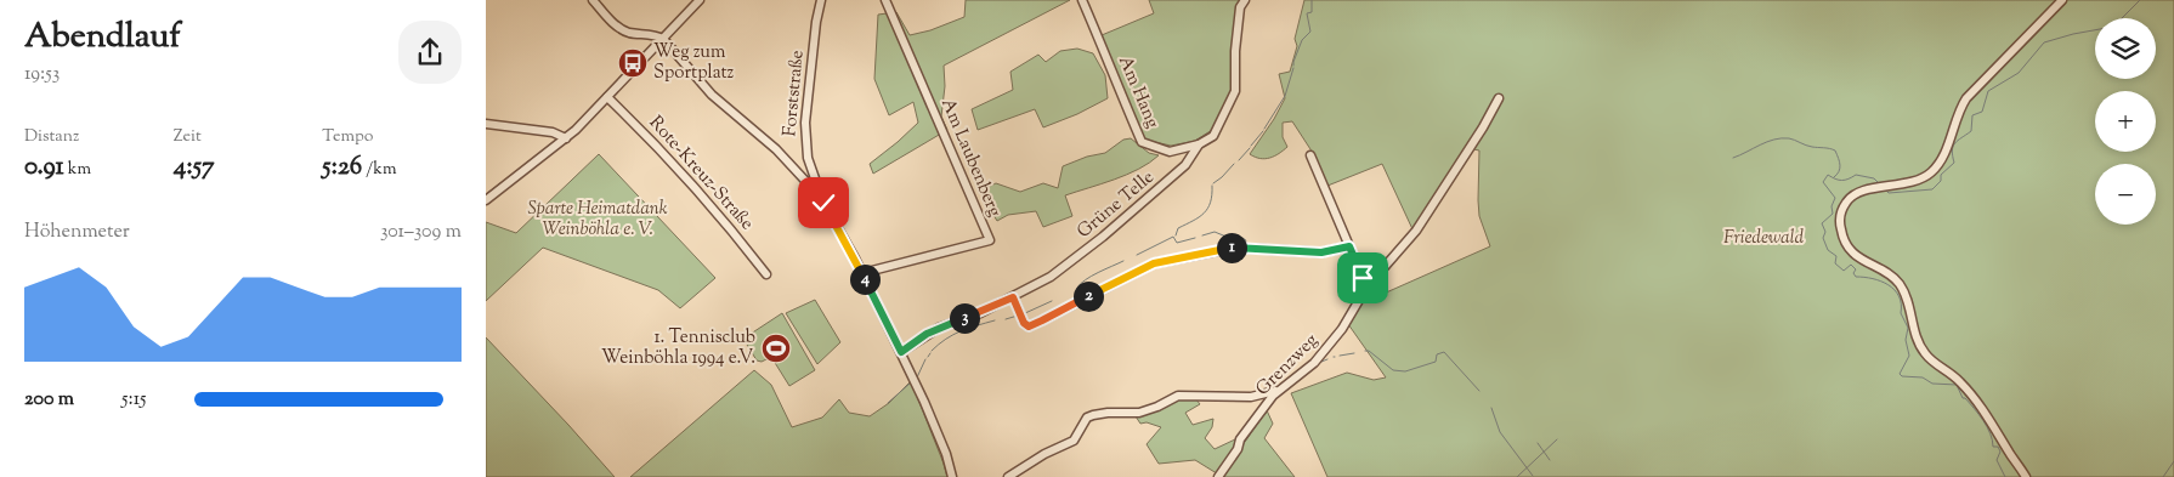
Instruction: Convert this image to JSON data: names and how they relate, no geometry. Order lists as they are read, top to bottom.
{
  "streets": {
    "street": [
      "Am Hang",
      "Forststraße",
      "Am Laubenberg",
      "Rote-Kreuz-Straße",
      "Grüne Telle",
      "Grenzweg"
    ]
  },
  "crossings": [
    ["Am Hang", "Grüne Telle"]
  ],
  "parks": ["Sparte Heimatdank Weinböhla e. V.", "Friedewald"],
  "places": {
    "bus stop": ["Weg zum Sportplatz"],
    "sports": ["1. Tennisclub Weinböhla 1994 e.V."]
  },
  "page": {
    "heading": ["Abendlauf", "19:53"],
    "map_buttons": ["+", "−"],
    "stats": [
      ["Distanz", "0.91 km"],
      ["Zeit", "4:57"],
      ["Tempo", "5:26 /km"]
    ],
    "chart": ["Höhenmeter", "301–309 m"],
    "pins": [
      "1",
      "4",
      "2",
      "3"
    ],
    "list": [
      {
        "name": "200 m",
        "note": "5:15"
      }
    ]
  }
}
